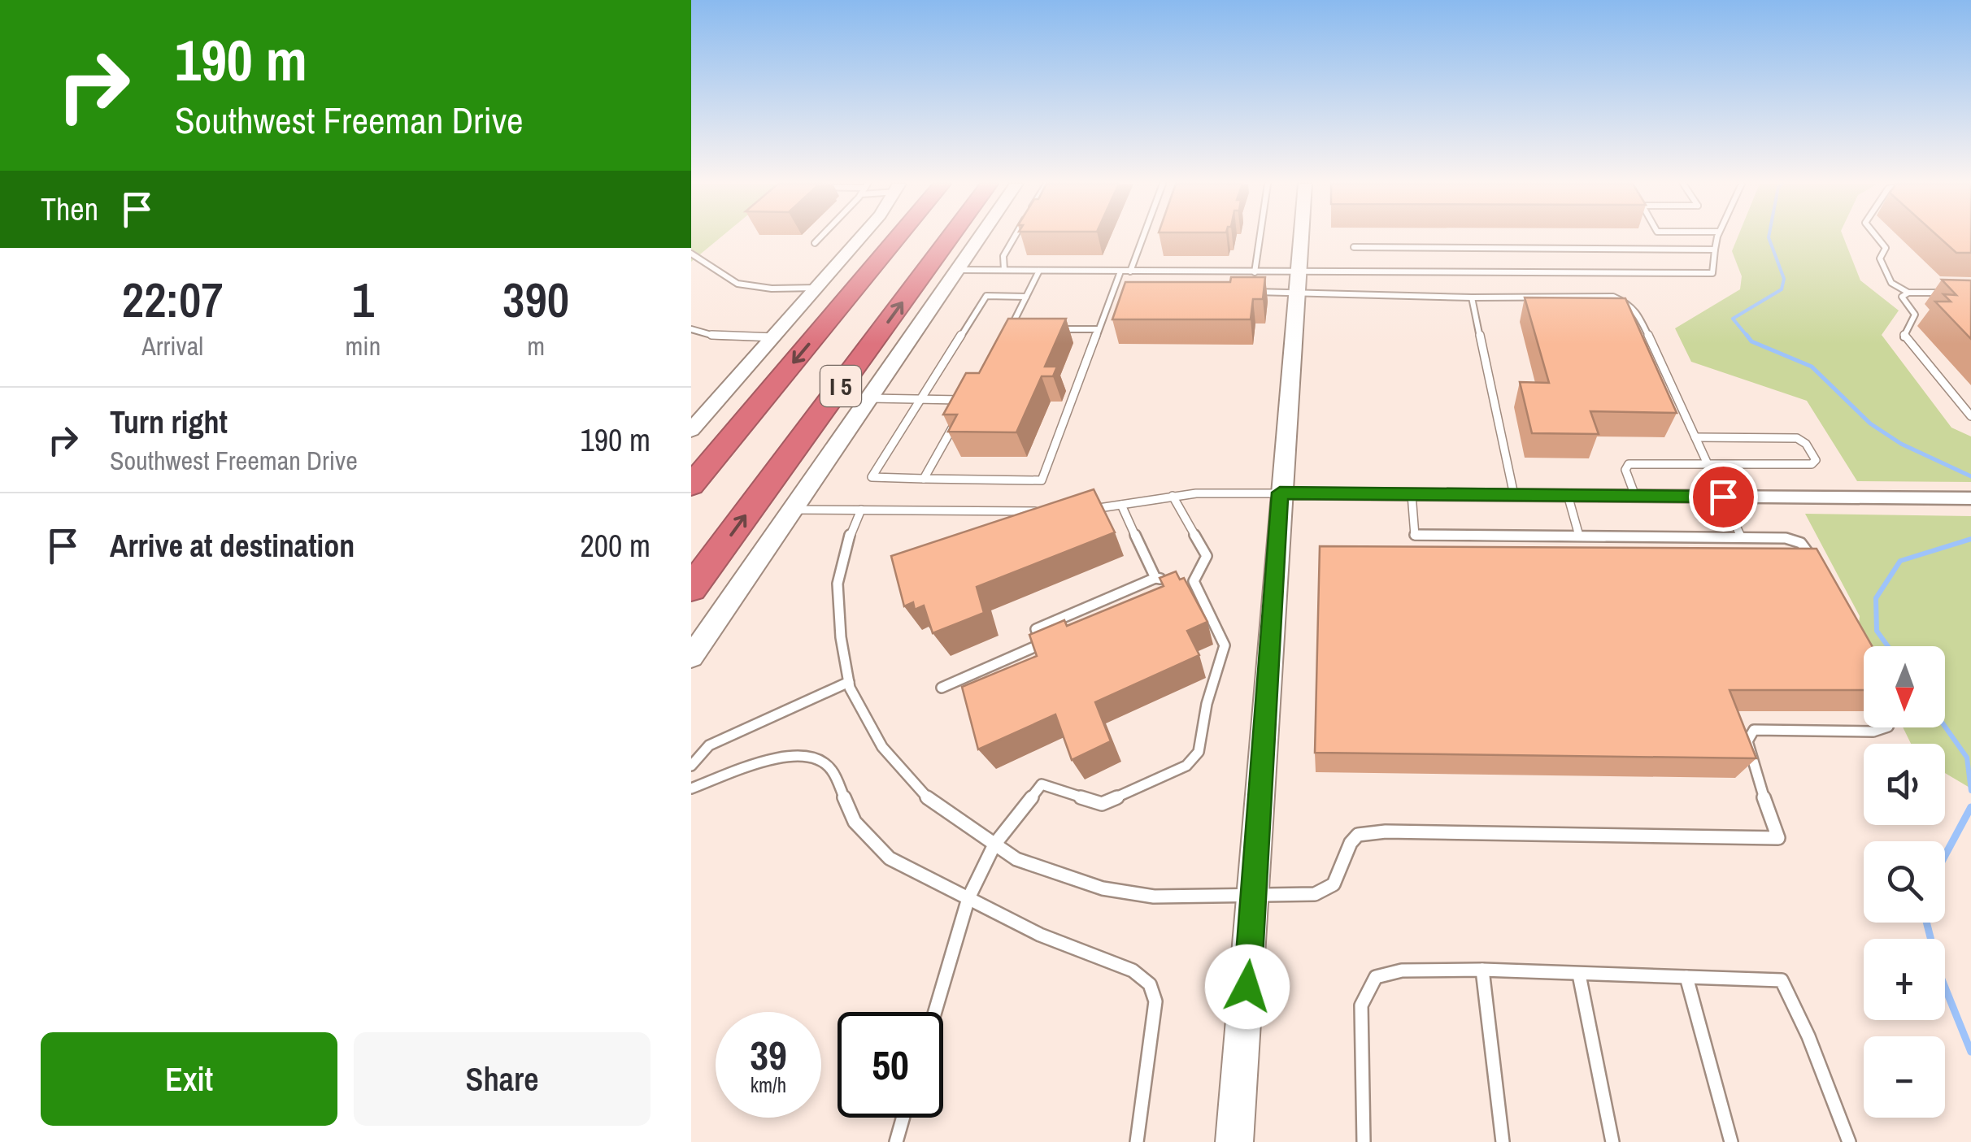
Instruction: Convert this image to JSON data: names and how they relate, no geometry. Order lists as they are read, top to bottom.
{
  "streets": {
    "highway": ["I 5"]
  },
  "north": "bottom",
  "page": {
    "turn": ["190 m", "Southwest Freeman Drive"],
    "then": "Then",
    "eta": [
      "22:07",
      "Arrival",
      "1",
      "min",
      "390",
      "m"
    ],
    "list": [
      {
        "name": "Turn right",
        "note": "Southwest Freeman Drive",
        "value": "190 m"
      },
      {
        "name": "Arrive at destination",
        "value": "200 m"
      }
    ],
    "map_buttons": ["+", "−"],
    "speed": "39 km/h",
    "limit": "50",
    "buttons": ["Exit", "Share"]
  }
}
